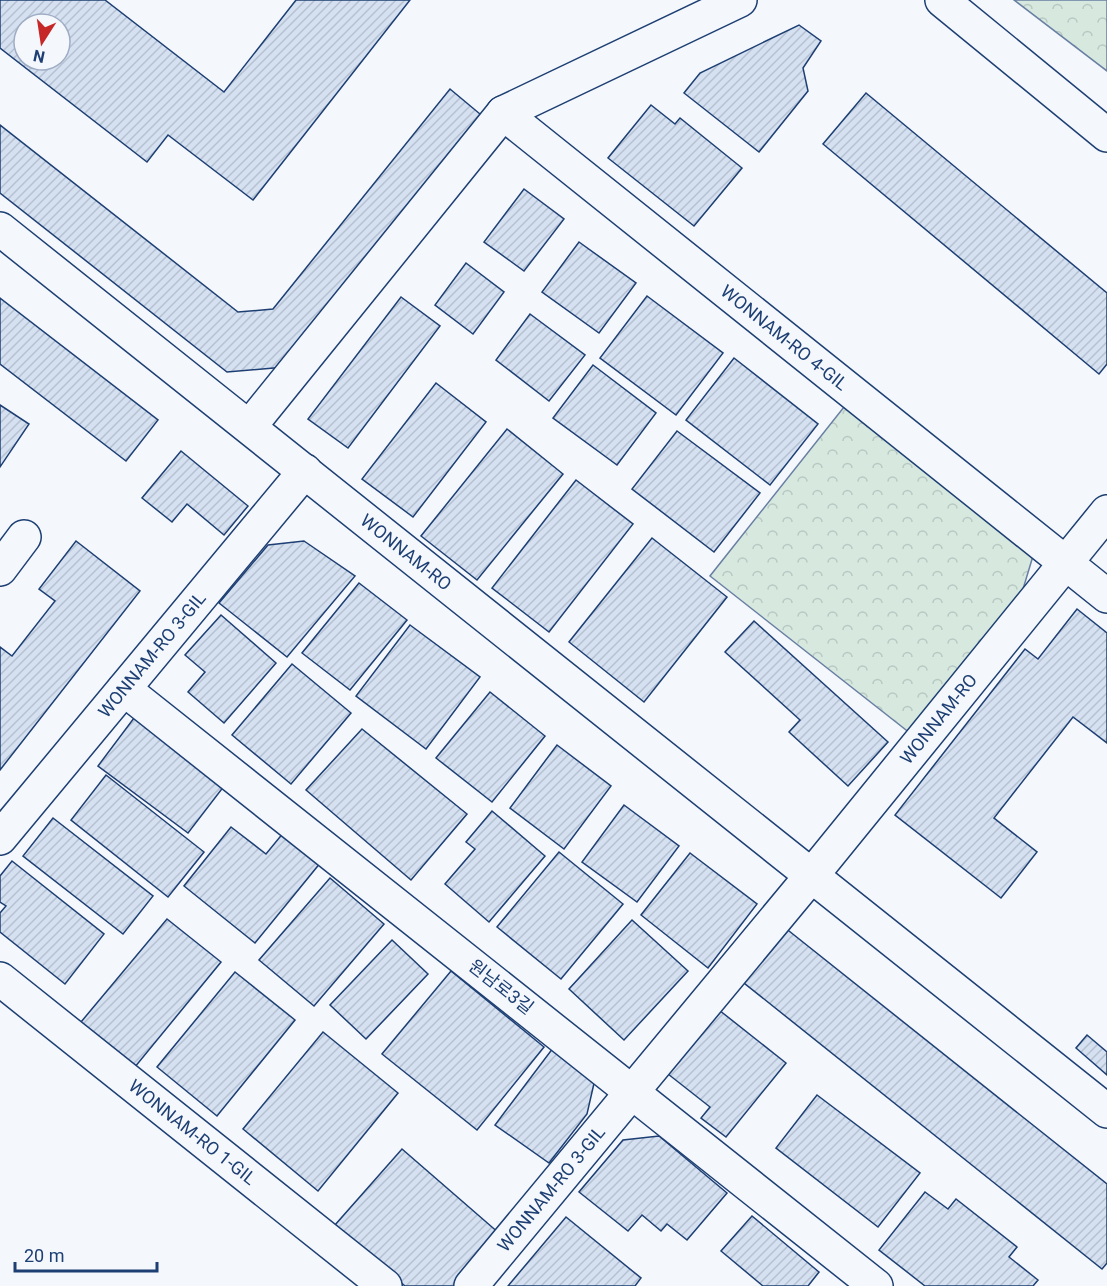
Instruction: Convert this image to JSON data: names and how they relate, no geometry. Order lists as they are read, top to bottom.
{
  "streets": {
    "street": [
      "WONNAM-RO 4-GIL",
      "WONNAM-RO",
      "WONNAM-RO 3-GIL",
      "원남로3길",
      "WONNAM-RO 1-GIL"
    ]
  },
  "crossings": [
    ["WONNAM-RO 4-GIL", "WONNAM-RO"],
    ["WONNAM-RO", "WONNAM-RO 3-GIL"],
    ["WONNAM-RO", "원남로3길"],
    ["WONNAM-RO 3-GIL", "원남로3길"]
  ],
  "scale_bar": "20 m",
  "north": "bottom"
}
